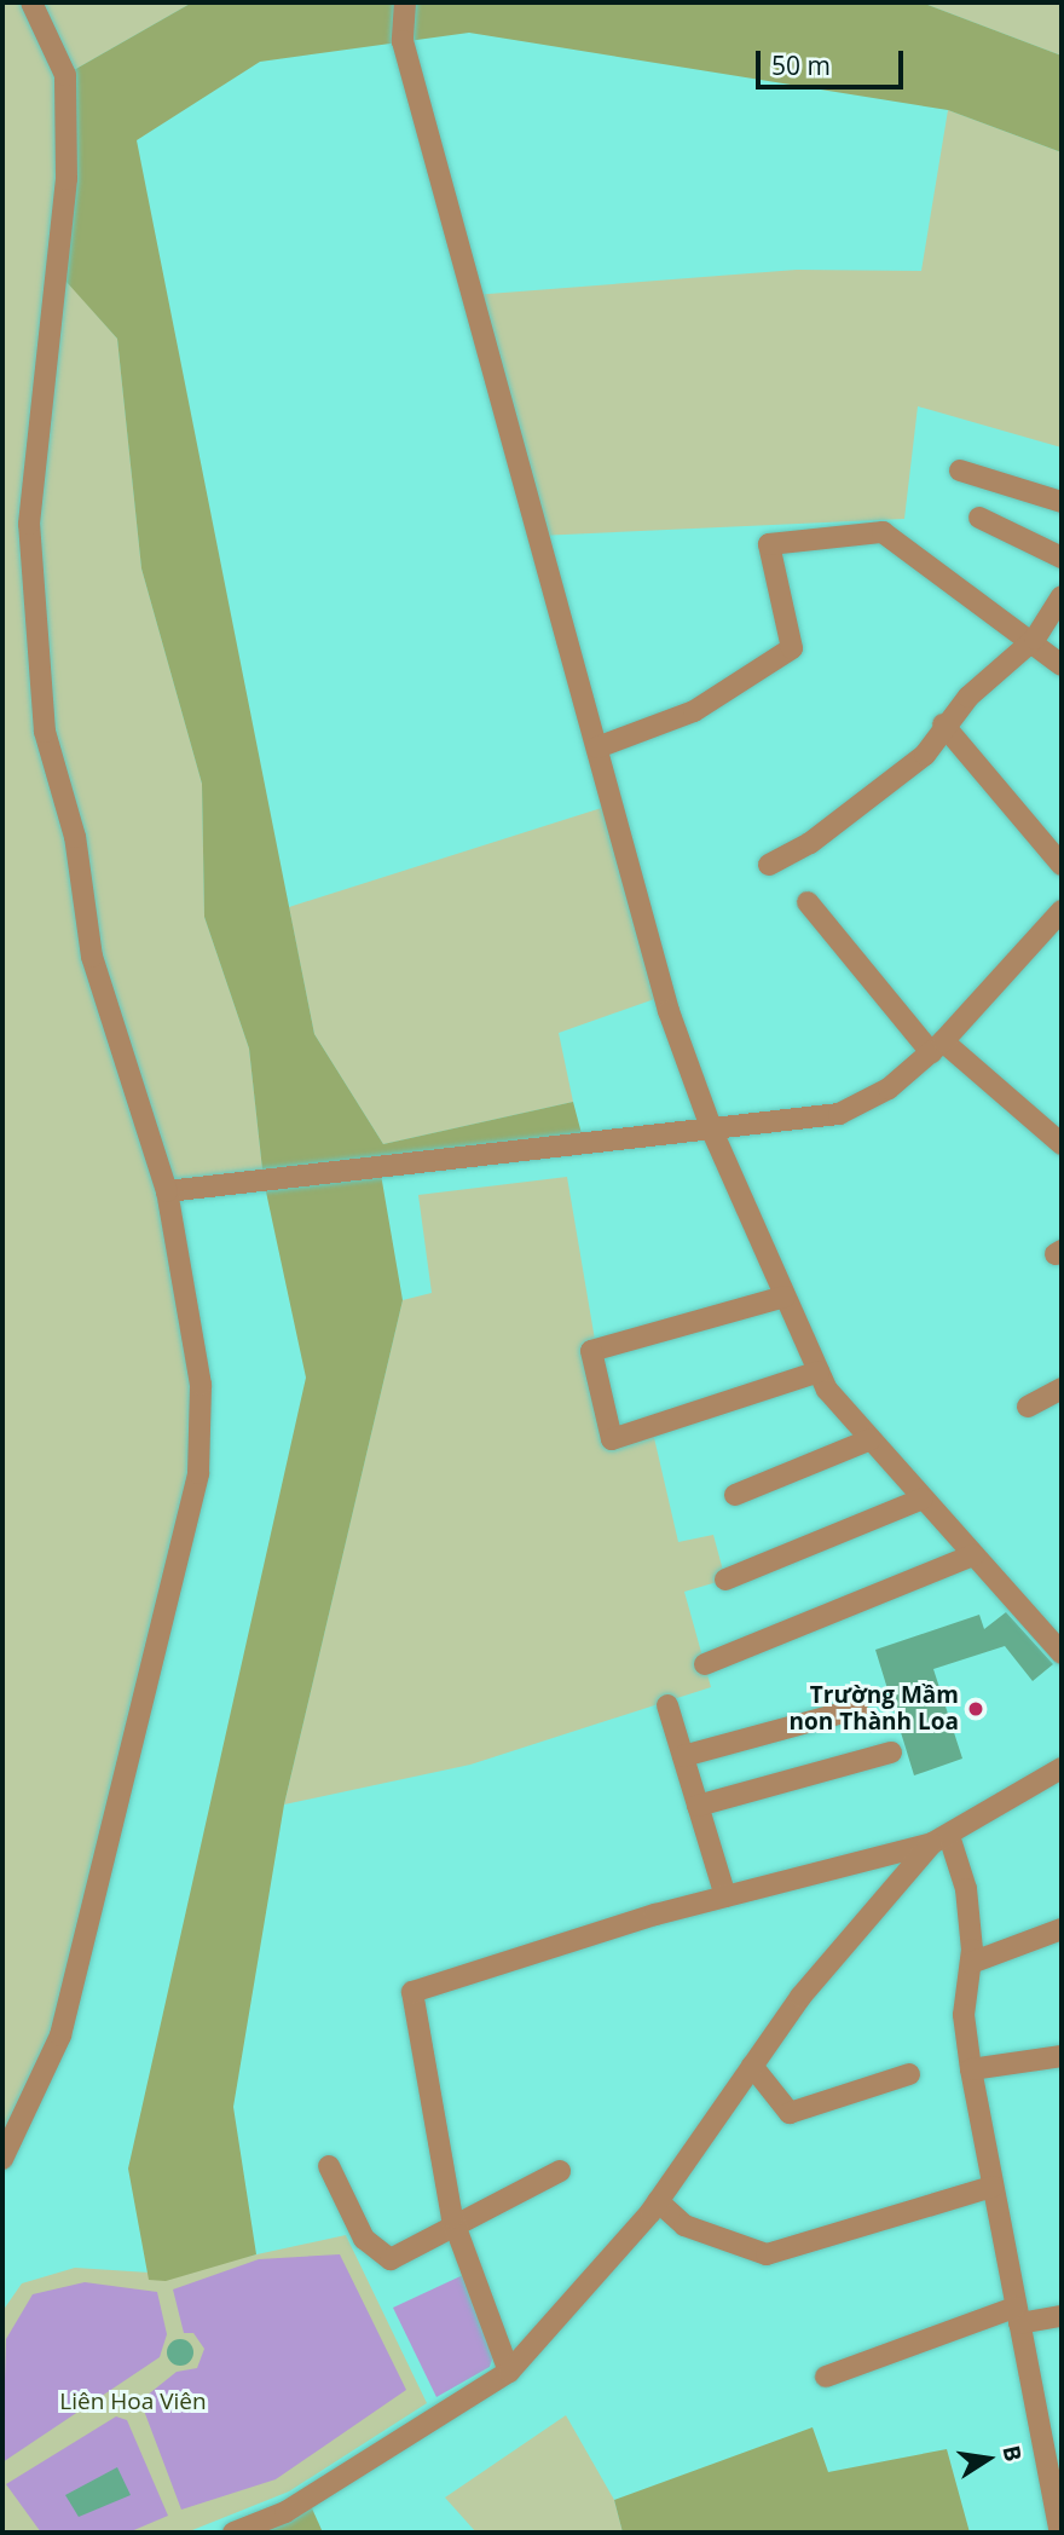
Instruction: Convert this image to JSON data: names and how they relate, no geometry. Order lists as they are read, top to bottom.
{
  "parks": ["Liên Hoa Viên"],
  "places": ["Trường Mầm non Thành Loa"],
  "scale_bar": "50 m",
  "north": "right"
}
